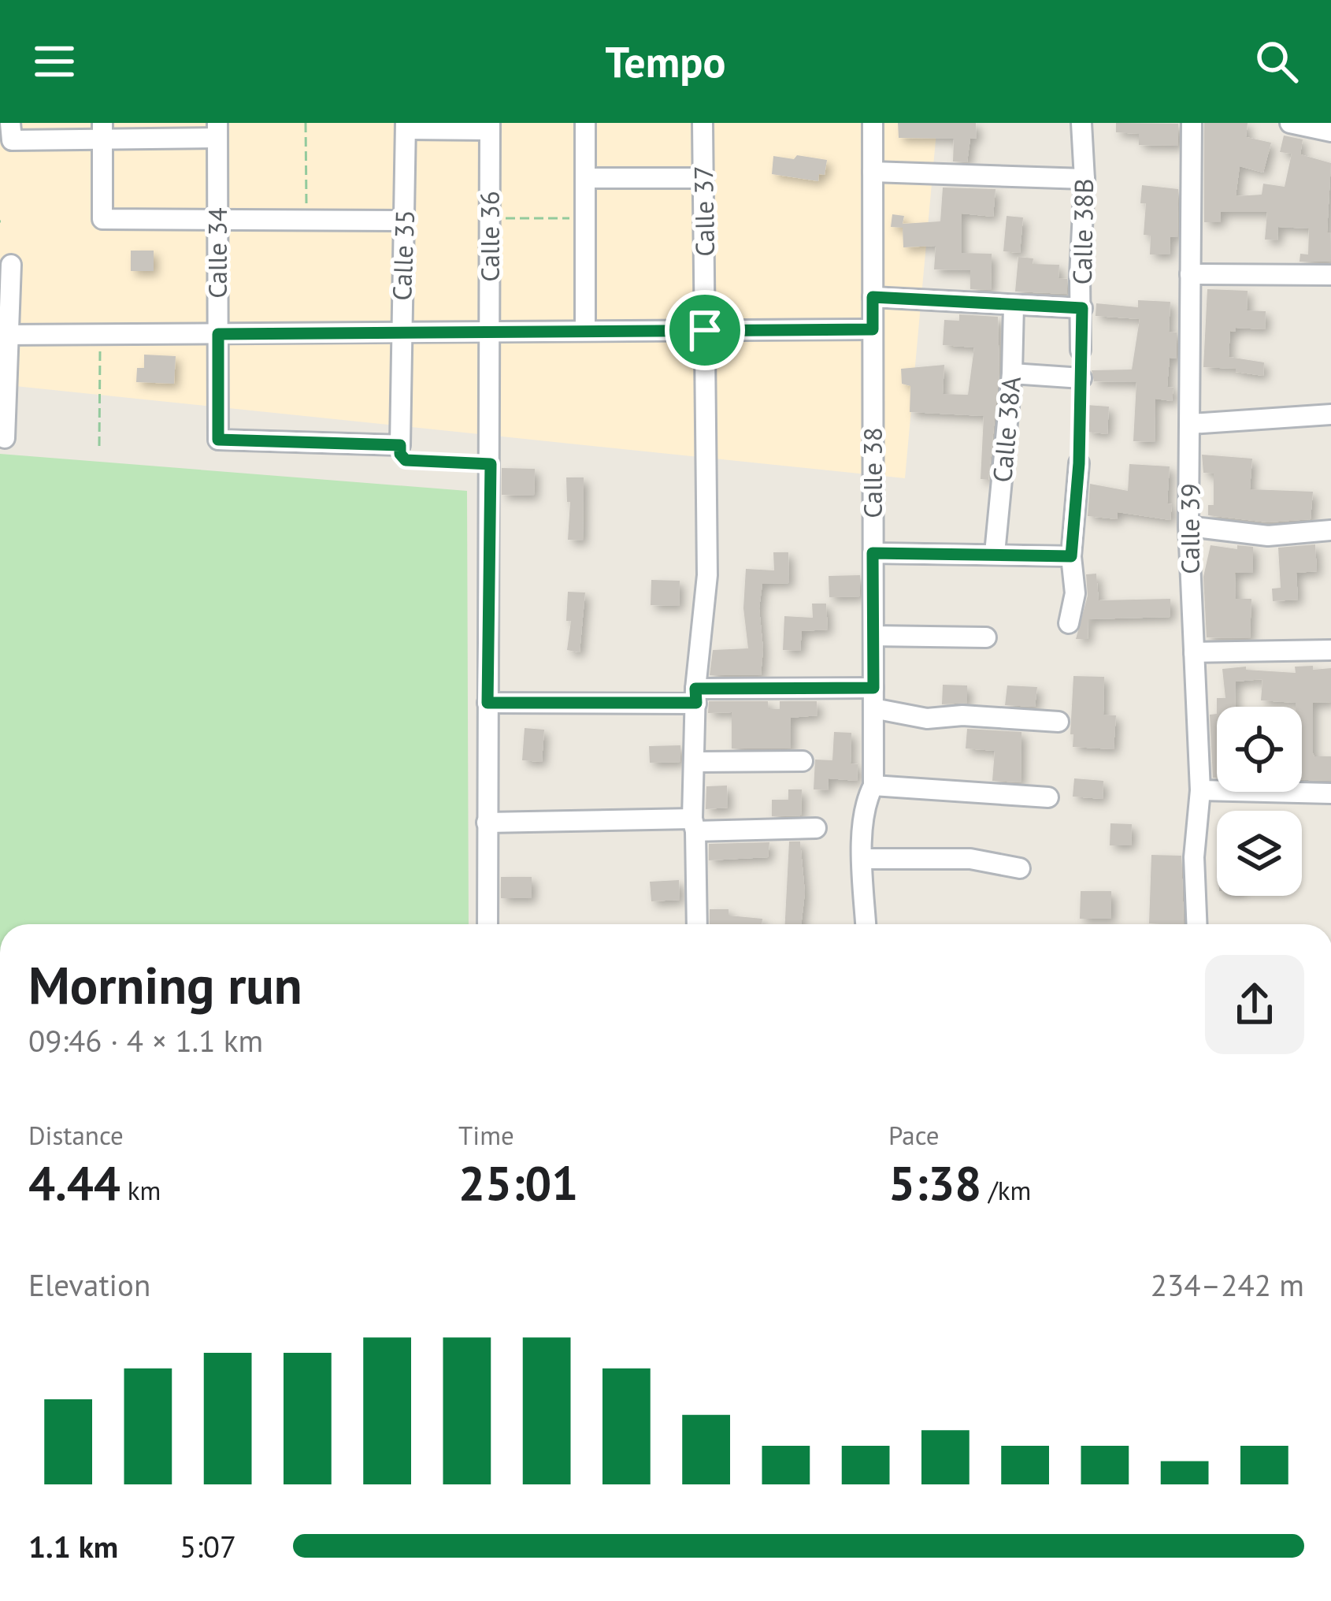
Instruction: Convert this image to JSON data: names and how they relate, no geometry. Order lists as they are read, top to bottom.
{
  "streets": {
    "street": [
      "Calle 37",
      "Calle 38B",
      "Calle 36",
      "Calle 34",
      "Calle 35",
      "Calle 38A",
      "Calle 38",
      "Calle 39"
    ]
  },
  "crossings": [
    ["Calle 34", "Calle 35"]
  ],
  "page": {
    "header": "Tempo",
    "heading": ["Morning run", "09:46 · 4 × 1.1 km"],
    "stats": [
      ["Distance", "4.44 km"],
      ["Time", "25:01"],
      ["Pace", "5:38 /km"]
    ],
    "chart": ["Elevation", "234–242 m"],
    "list": [
      {
        "name": "1.1 km",
        "note": "5:07"
      }
    ]
  }
}
